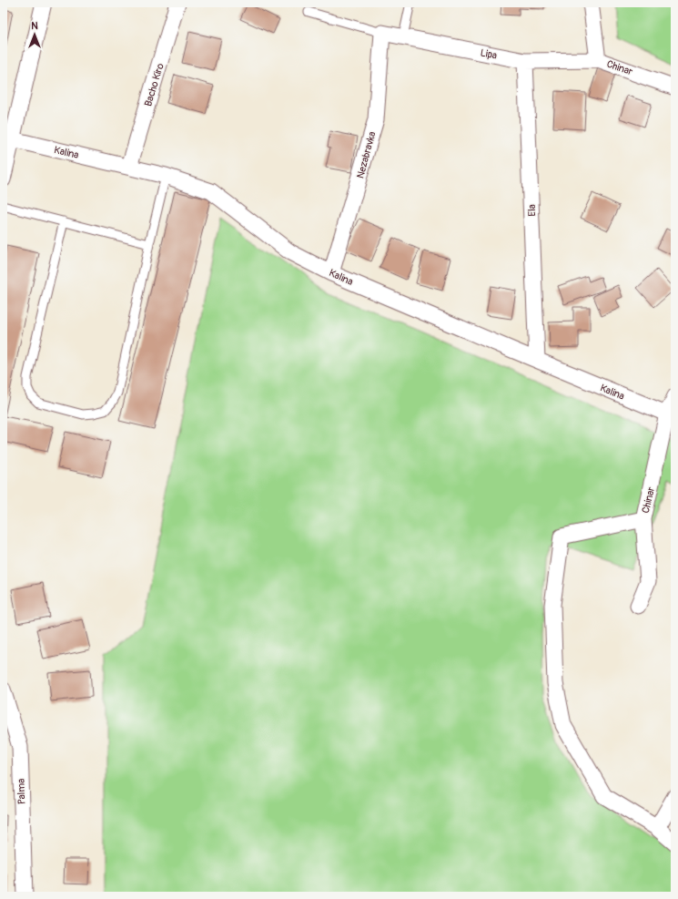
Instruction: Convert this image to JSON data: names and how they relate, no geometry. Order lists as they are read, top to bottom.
{
  "streets": {
    "street": [
      "Lipa",
      "Chinar",
      "Bacho Kiro",
      "Kalina",
      "Nezabravka",
      "Ela",
      "Palma"
    ]
  },
  "crossings": [
    ["Lipa", "Chinar"],
    ["Lipa", "Nezabravka"],
    ["Lipa", "Ela"],
    ["Chinar", "Kalina"],
    ["Bacho Kiro", "Kalina"],
    ["Kalina", "Nezabravka"],
    ["Kalina", "Ela"]
  ],
  "north": "top"
}
